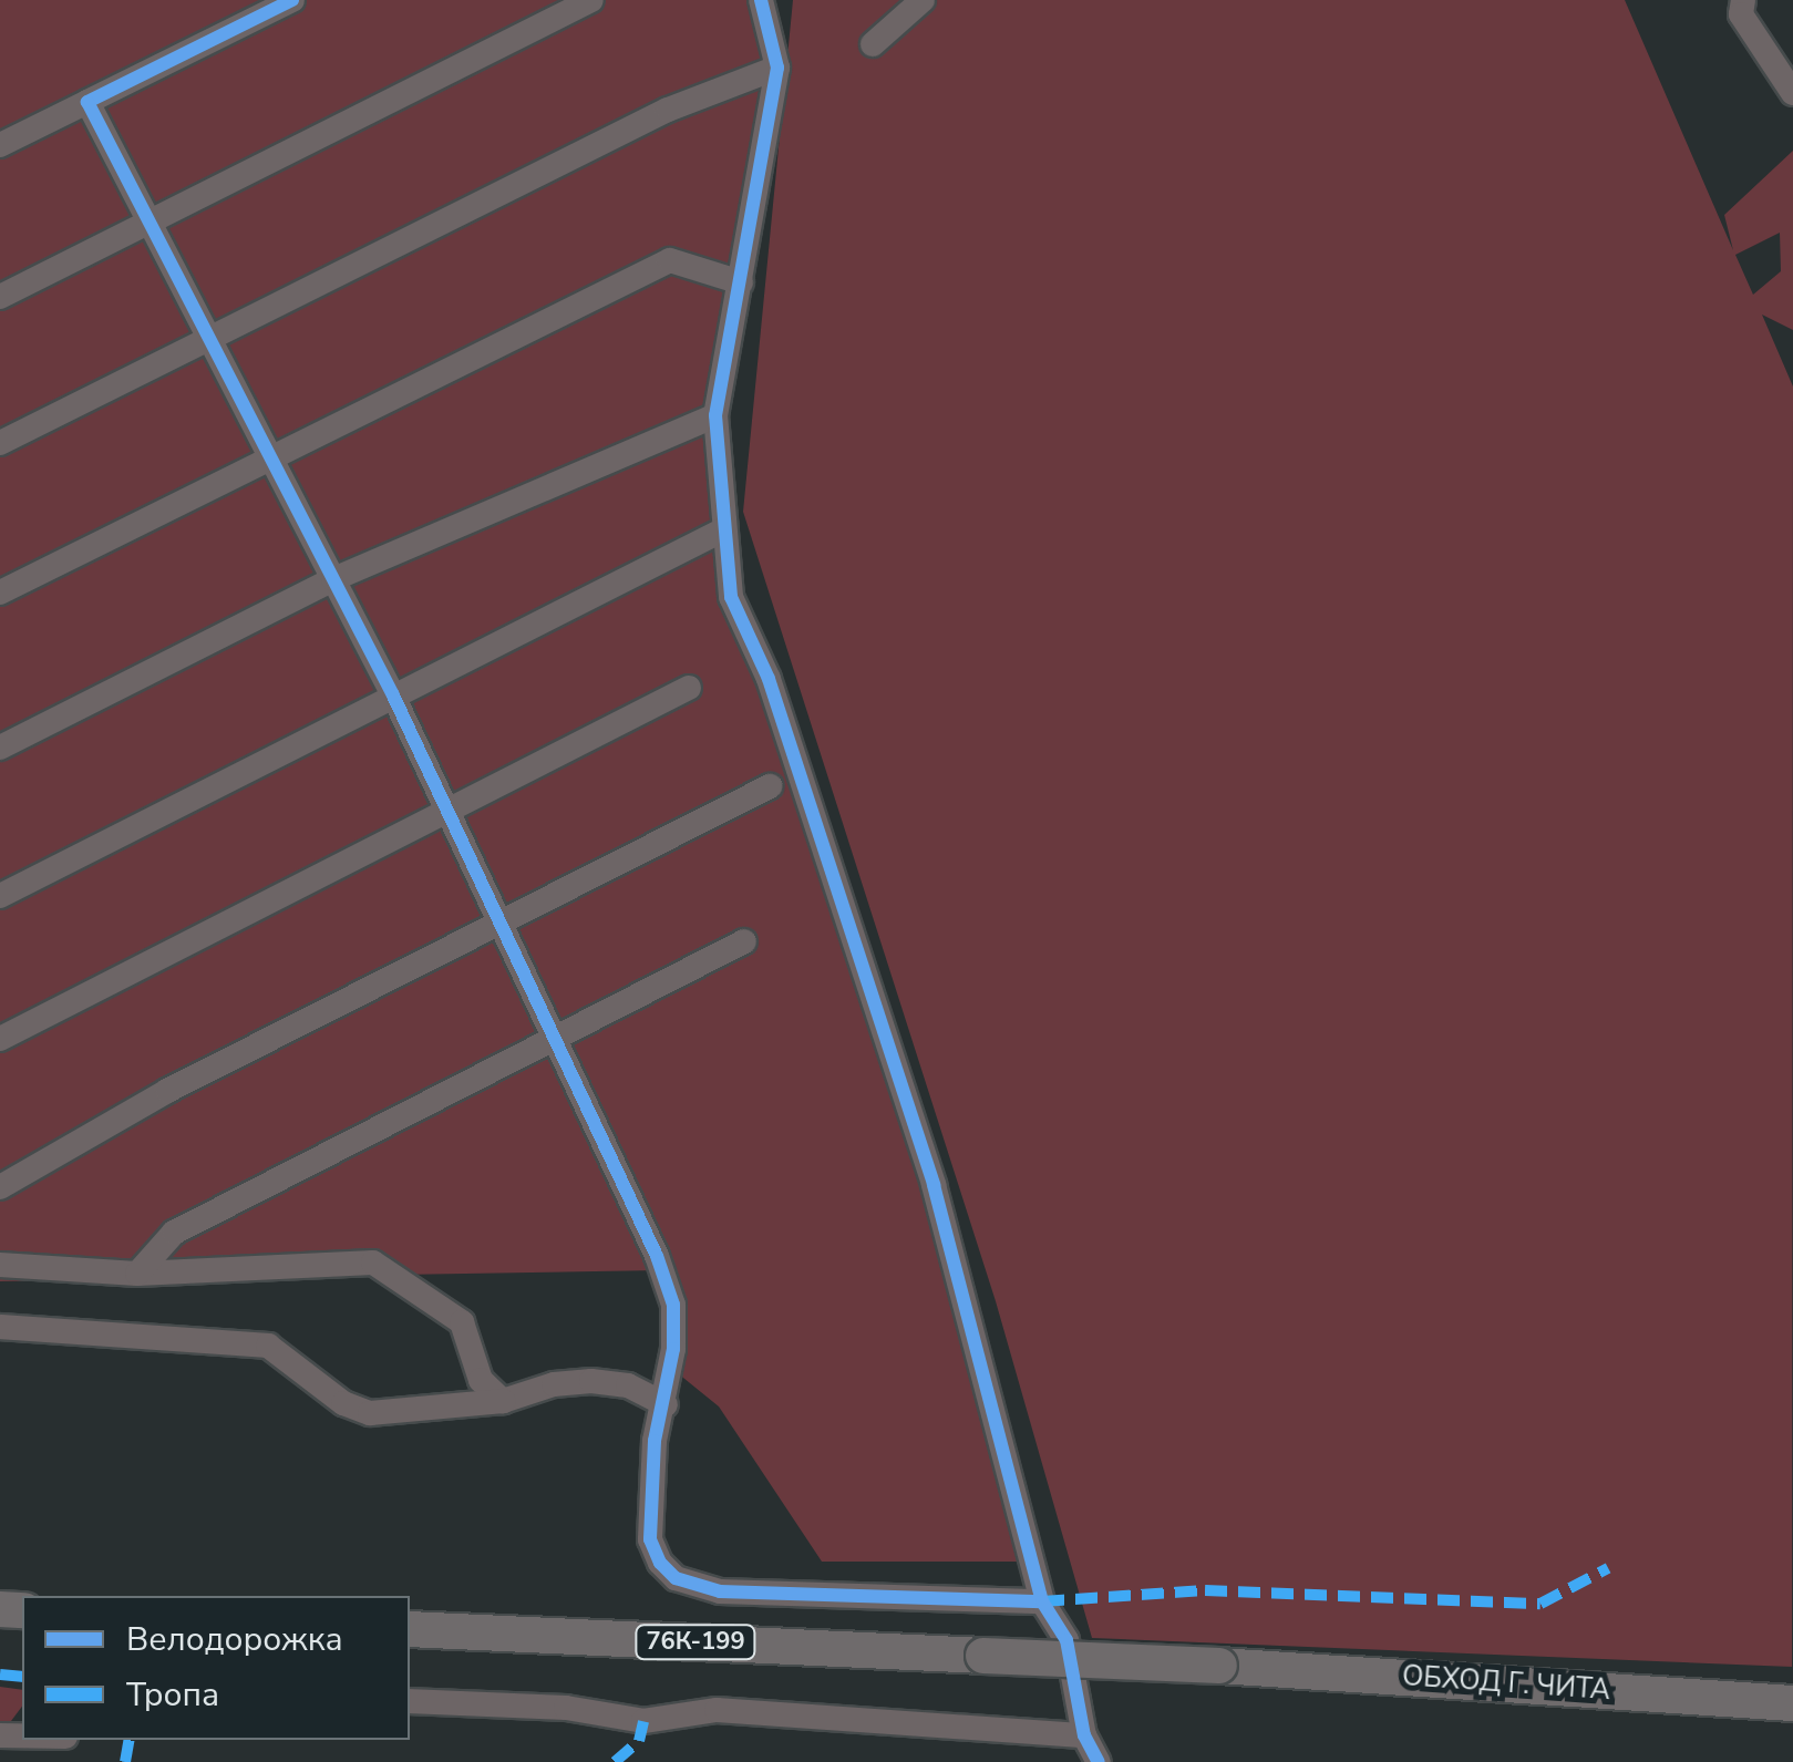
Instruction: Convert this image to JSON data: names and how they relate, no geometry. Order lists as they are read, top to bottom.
{
  "streets": {
    "highway": ["76К-199", "ОБХОД Г. ЧИТА"]
  },
  "legend": ["Велодорожка", "Тропа"]
}
